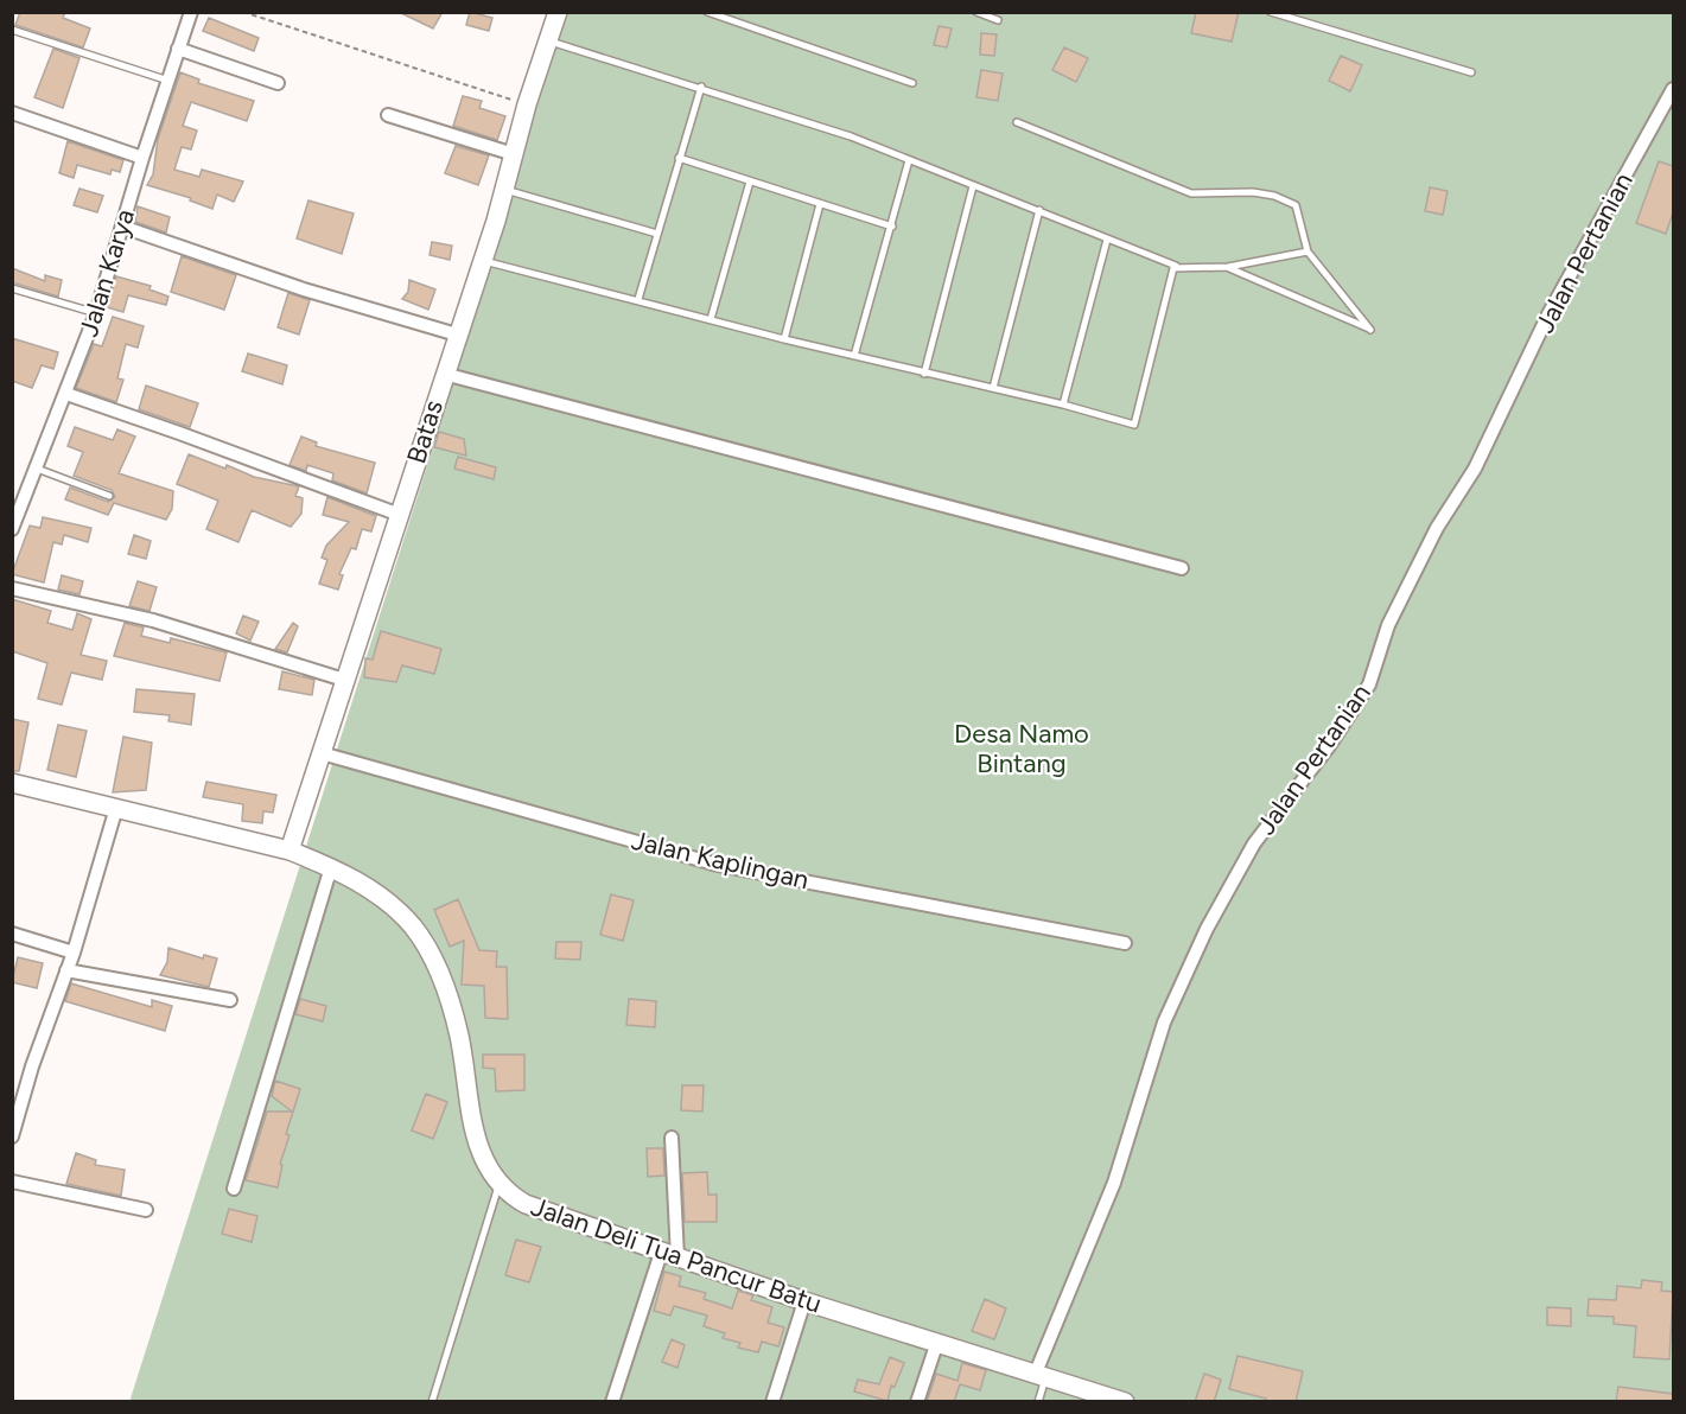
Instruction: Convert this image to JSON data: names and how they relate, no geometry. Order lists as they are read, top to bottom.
{
  "streets": {
    "main road": ["Batas", "Jalan Deli Tua Pancur Batu"],
    "street": ["Jalan Pertanian", "Jalan Karya", "Jalan Kaplingan"]
  },
  "crossings": [
    ["Jalan Pertanian", "Jalan Deli Tua Pancur Batu"],
    ["Batas", "Jalan Kaplingan"],
    ["Batas", "Jalan Deli Tua Pancur Batu"]
  ],
  "parks": ["Desa Namo Bintang"]
}
